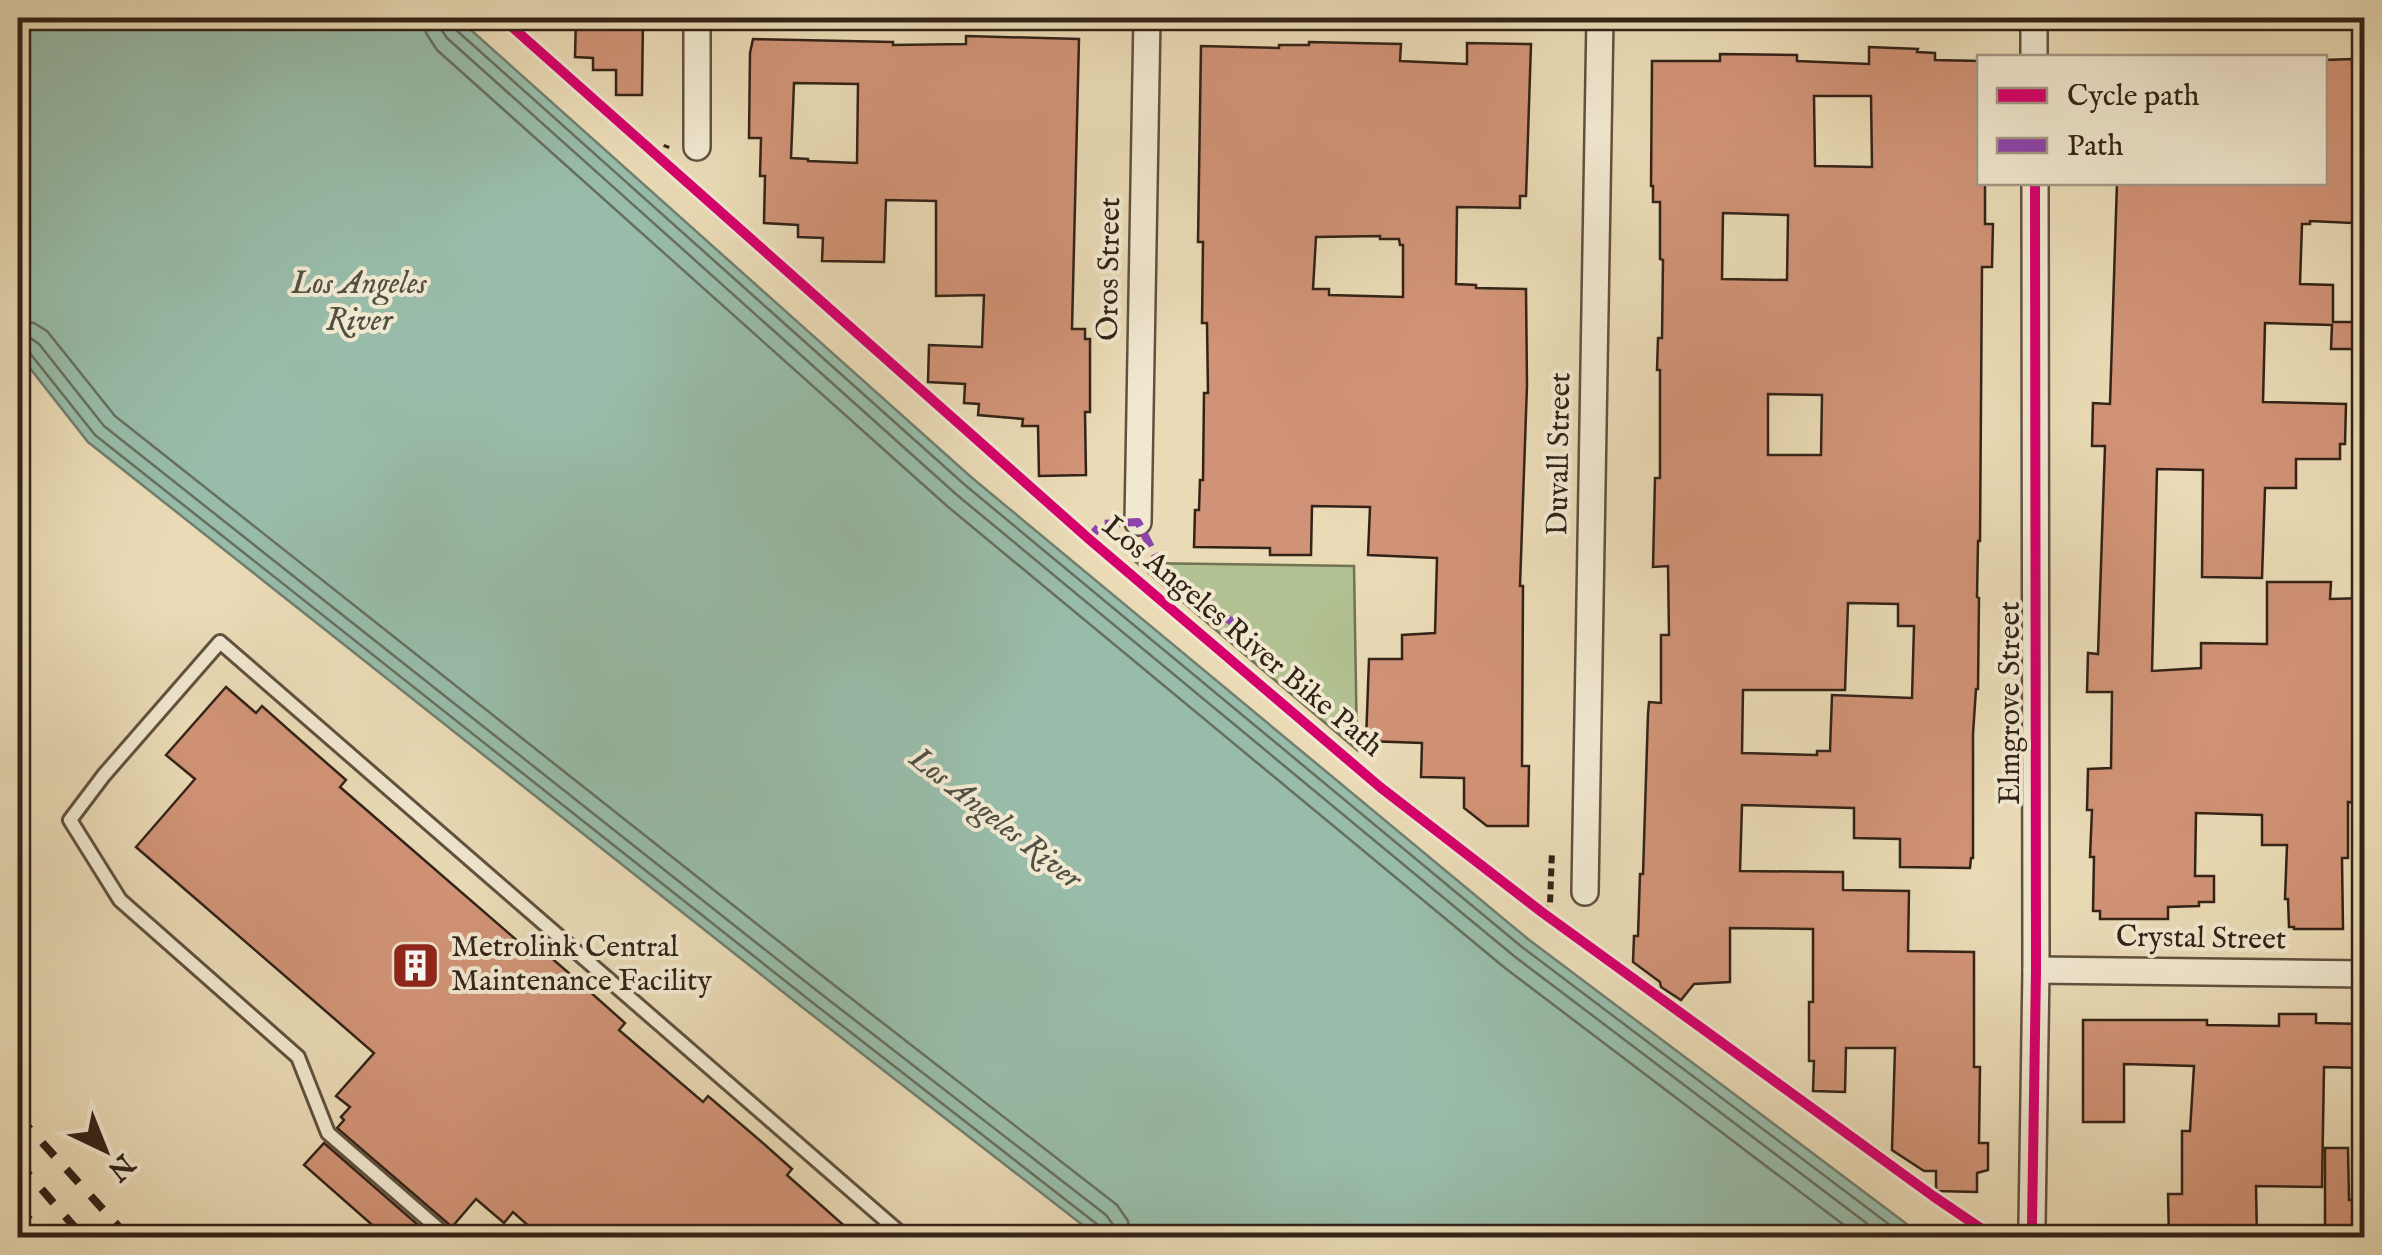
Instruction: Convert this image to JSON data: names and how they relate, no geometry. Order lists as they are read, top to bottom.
{
  "streets": {
    "street": [
      "Oros Street",
      "Duvall Street",
      "Elmgrove Street",
      "Crystal Street"
    ],
    "cycle path": ["Los Angeles River Bike Path"]
  },
  "crossings": [
    ["Elmgrove Street", "Crystal Street"]
  ],
  "water": ["Los Angeles River"],
  "places": {
    "building": ["Metrolink Central Maintenance Facility"]
  },
  "legend": ["Cycle path", "Path"],
  "north": "bottom right"
}
